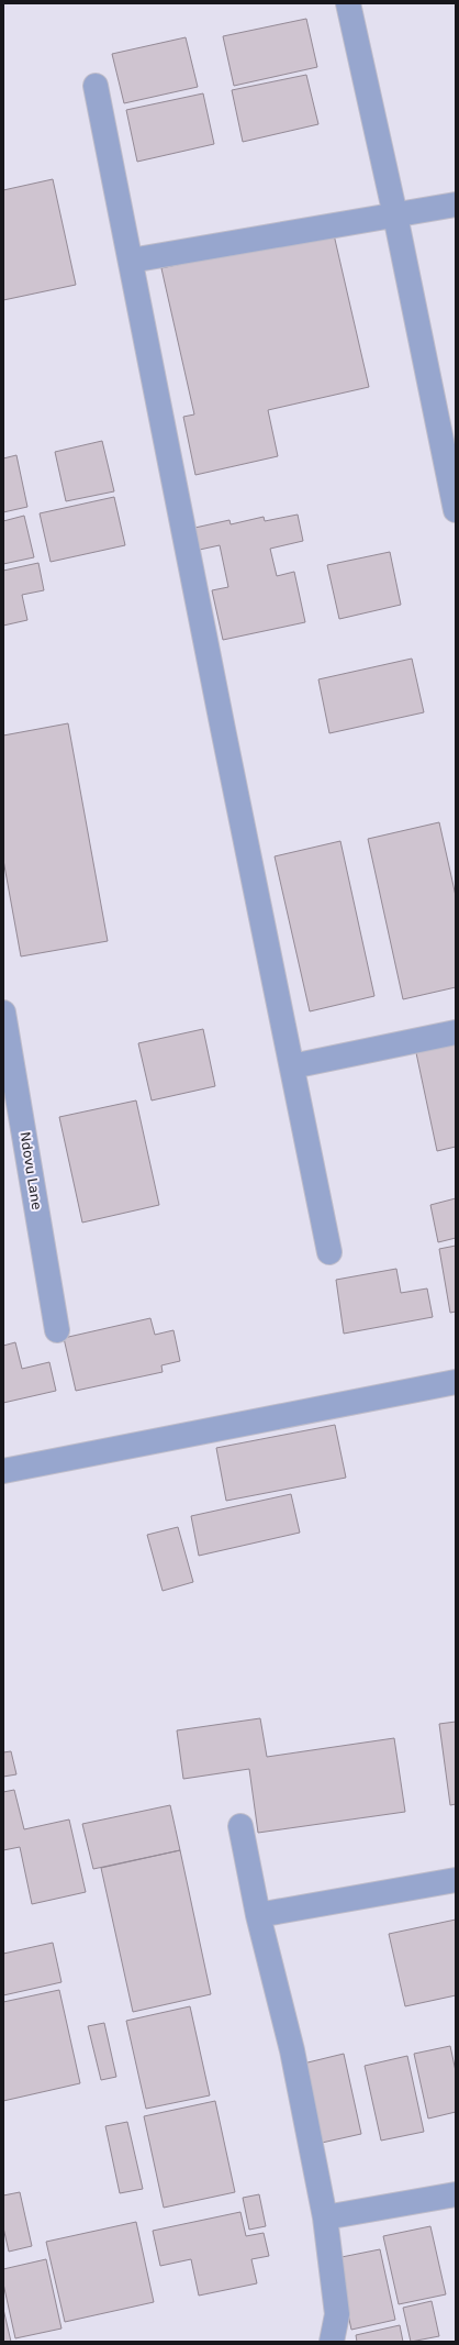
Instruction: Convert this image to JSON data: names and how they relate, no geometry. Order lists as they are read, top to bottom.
{
  "streets": {
    "street": ["Ndovu Lane"]
  }
}
